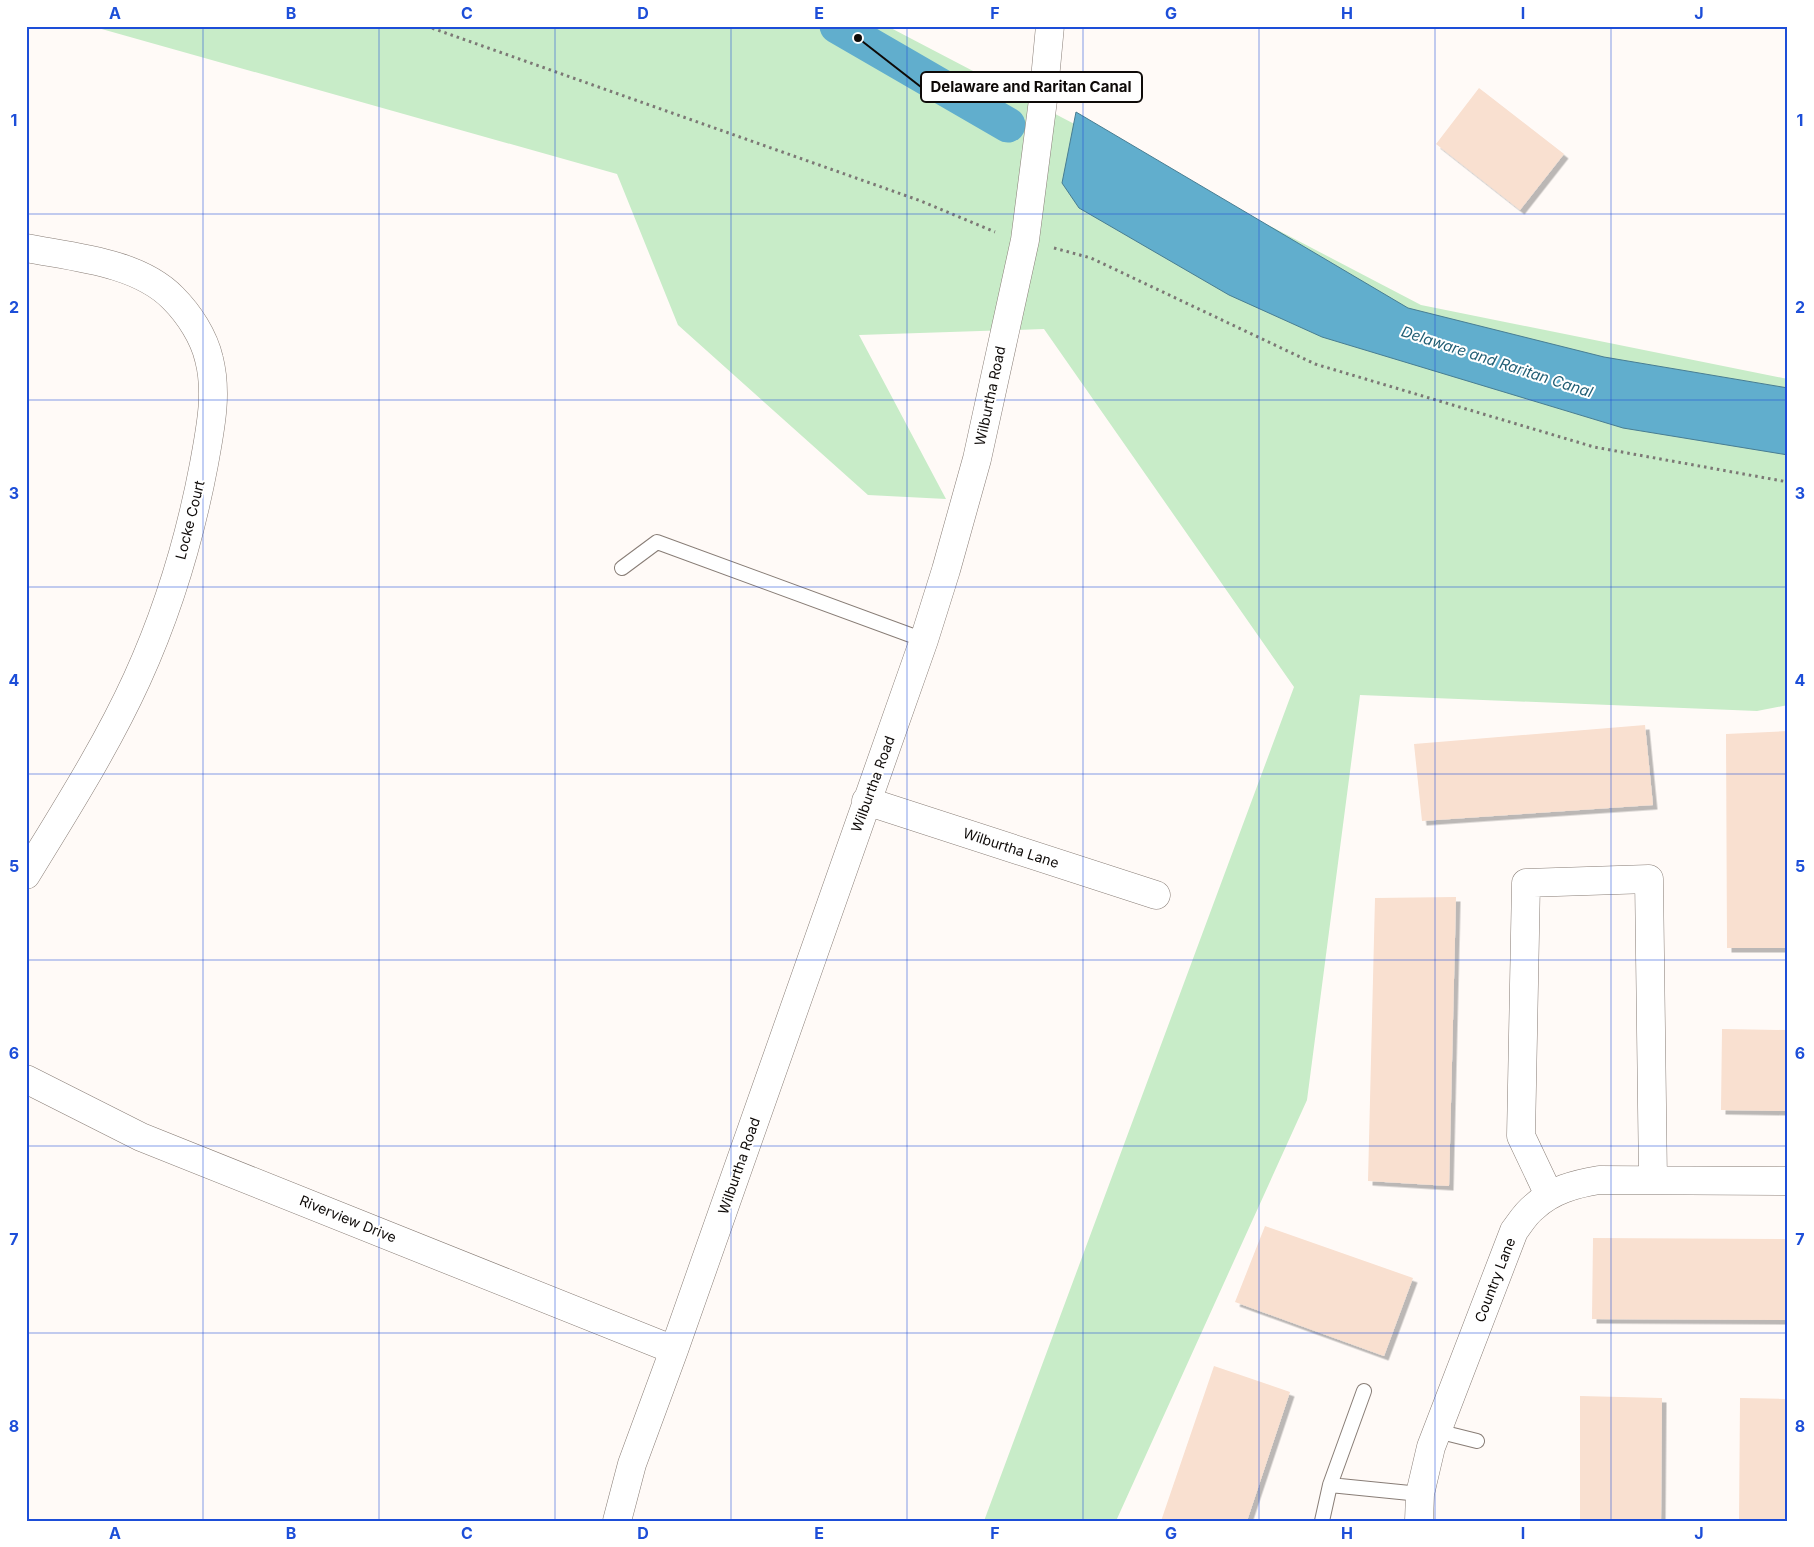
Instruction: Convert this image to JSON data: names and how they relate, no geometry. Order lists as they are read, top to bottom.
{
  "streets": {
    "street": [
      "Wilburtha Road",
      "Locke Court",
      "Wilburtha Lane",
      "Riverview Drive",
      "Country Lane"
    ]
  },
  "crossings": [
    ["Wilburtha Road", "Wilburtha Lane"],
    ["Wilburtha Road", "Riverview Drive"]
  ],
  "water": ["Delaware and Raritan Canal"],
  "places": ["Delaware and Raritan Canal"],
  "grid": {
    "columns": [
      "A",
      "B",
      "C",
      "D",
      "E",
      "F",
      "G",
      "H",
      "I",
      "J"
    ],
    "rows": [
      "1",
      "2",
      "3",
      "4",
      "5",
      "6",
      "7",
      "8"
    ]
  }
}
